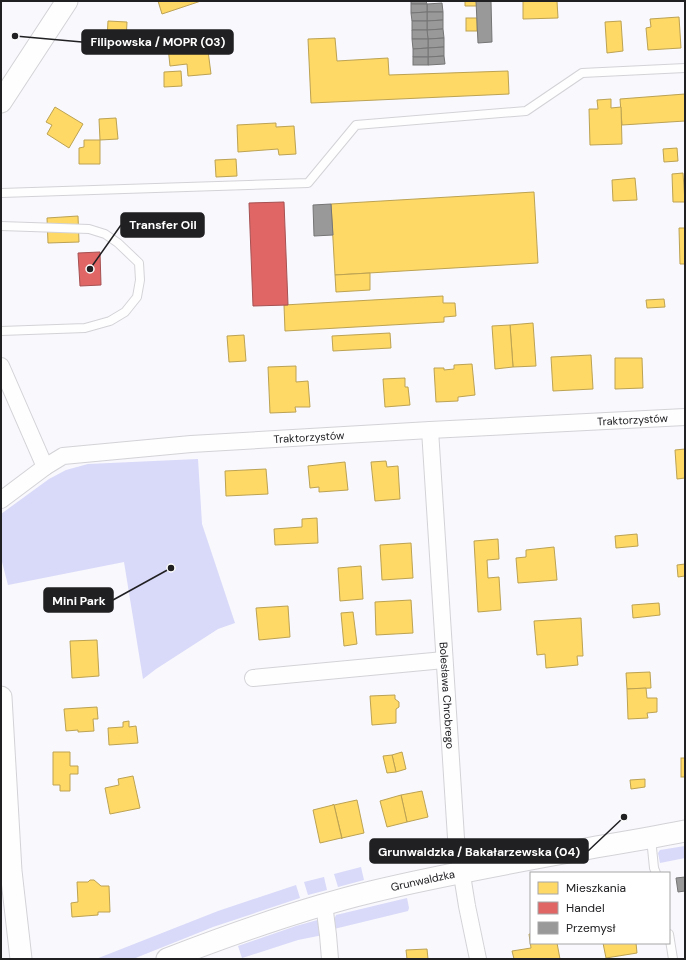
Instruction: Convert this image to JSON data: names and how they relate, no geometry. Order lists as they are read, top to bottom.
{
  "streets": {
    "street": ["Traktorzystów", "Bolesława Chrobrego", "Grunwaldzka"]
  },
  "crossings": [
    ["Traktorzystów", "Bolesława Chrobrego"],
    ["Bolesława Chrobrego", "Grunwaldzka"]
  ],
  "places": [
    "Filipowska / MOPR (03)",
    "Transfer Oil",
    "Mini Park",
    "Grunwaldzka / Bakałarzewska (04)"
  ],
  "legend": ["Mieszkania", "Handel", "Przemysł"]
}
